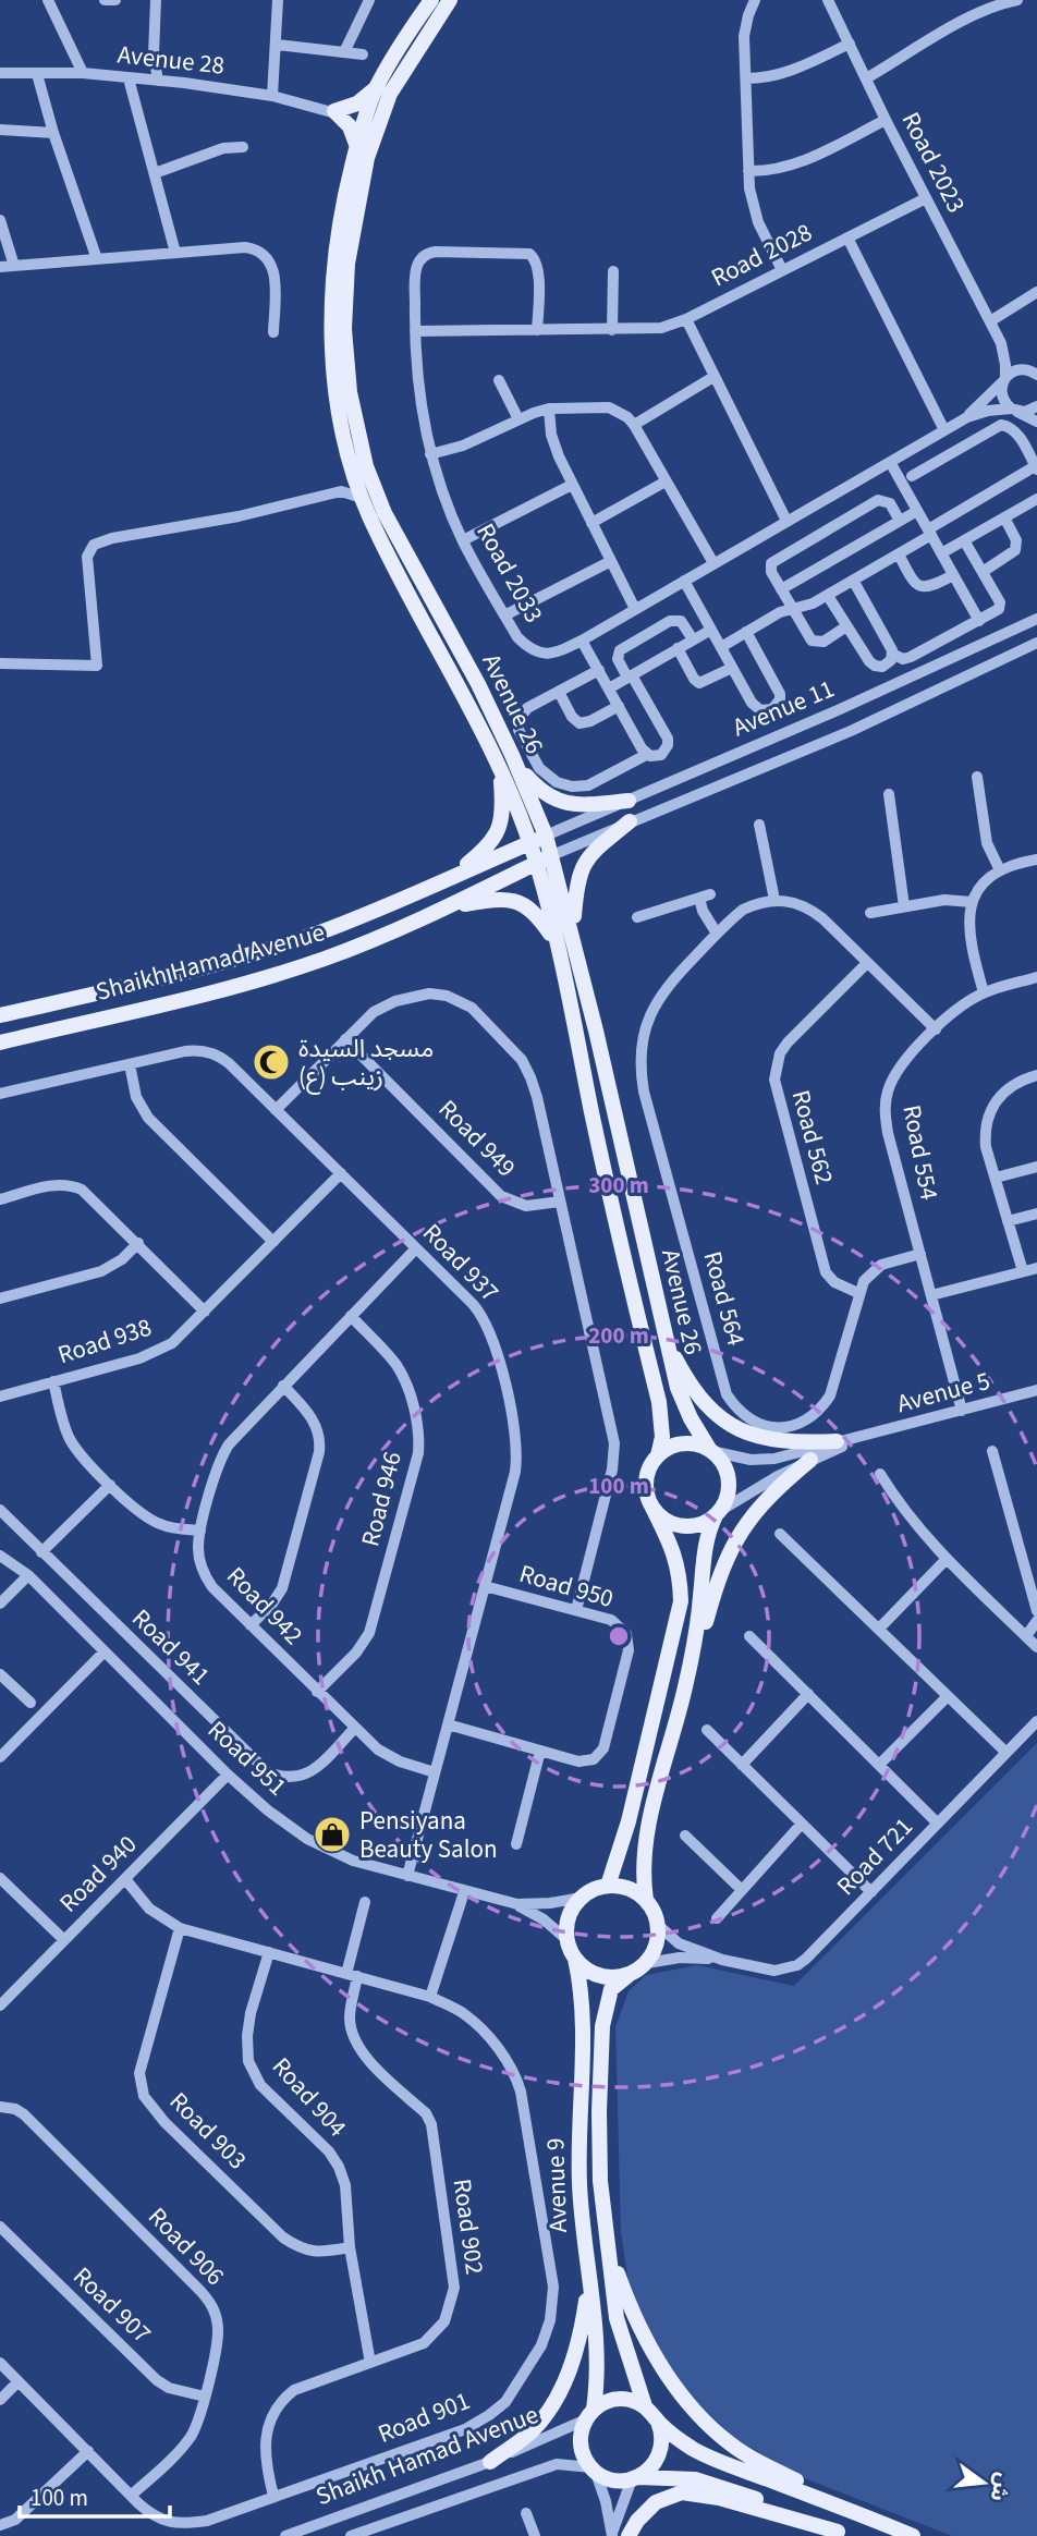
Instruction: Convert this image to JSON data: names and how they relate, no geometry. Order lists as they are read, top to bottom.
{
  "streets": {
    "main road": ["Avenue 26", "Shaikh Hamad Avenue", "Avenue 9"],
    "street": [
      "Avenue 28",
      "Road 2023",
      "Road 2028",
      "Road 2033",
      "Avenue 11",
      "Road 562",
      "Road 949",
      "Road 554",
      "Road 937",
      "Road 564",
      "Road 938",
      "Avenue 5",
      "Road 946",
      "Road 950",
      "Road 942",
      "Road 941",
      "Road 951",
      "Road 721",
      "Road 940",
      "Road 904",
      "Road 903",
      "Road 902",
      "Road 906",
      "Road 907",
      "Road 901"
    ]
  },
  "crossings": [
    ["Avenue 28", "Avenue 26"],
    ["Road 2023", "Road 2028"],
    ["Road 2023", "Road 2033"],
    ["Road 2028", "Road 2033"],
    ["Avenue 26", "Avenue 11"],
    ["Avenue 26", "Shaikh Hamad Avenue"],
    ["Avenue 26", "Avenue 5"],
    ["Avenue 11", "Shaikh Hamad Avenue"],
    ["Shaikh Hamad Avenue", "Avenue 9"],
    ["Road 562", "Road 564"],
    ["Road 949", "Road 937"],
    ["Road 949", "Road 950"],
    ["Road 554", "Road 564"],
    ["Road 554", "Avenue 5"],
    ["Road 937", "Road 938"],
    ["Road 937", "Road 950"],
    ["Road 937", "Road 942"],
    ["Road 937", "Road 951"],
    ["Road 946", "Road 942"],
    ["Road 942", "Road 941"],
    ["Road 951", "Road 721"],
    ["Road 951", "Road 940"],
    ["Road 951", "Avenue 9"],
    ["Road 721", "Avenue 9"],
    ["Road 940", "Road 901"],
    ["Road 904", "Road 903"],
    ["Road 904", "Road 902"],
    ["Road 904", "Road 901"],
    ["Road 903", "Road 901"],
    ["Road 902", "Road 901"],
    ["Road 906", "Road 907"],
    ["Road 906", "Road 901"]
  ],
  "places": {
    "mosque": ["مسجد السيدة زينب (ع)"],
    "shop": ["Pensiyana Beauty Salon"]
  },
  "scale_bar": "100 m",
  "north": "right",
  "rings": ["300 m", "200 m", "100 m"]
}
